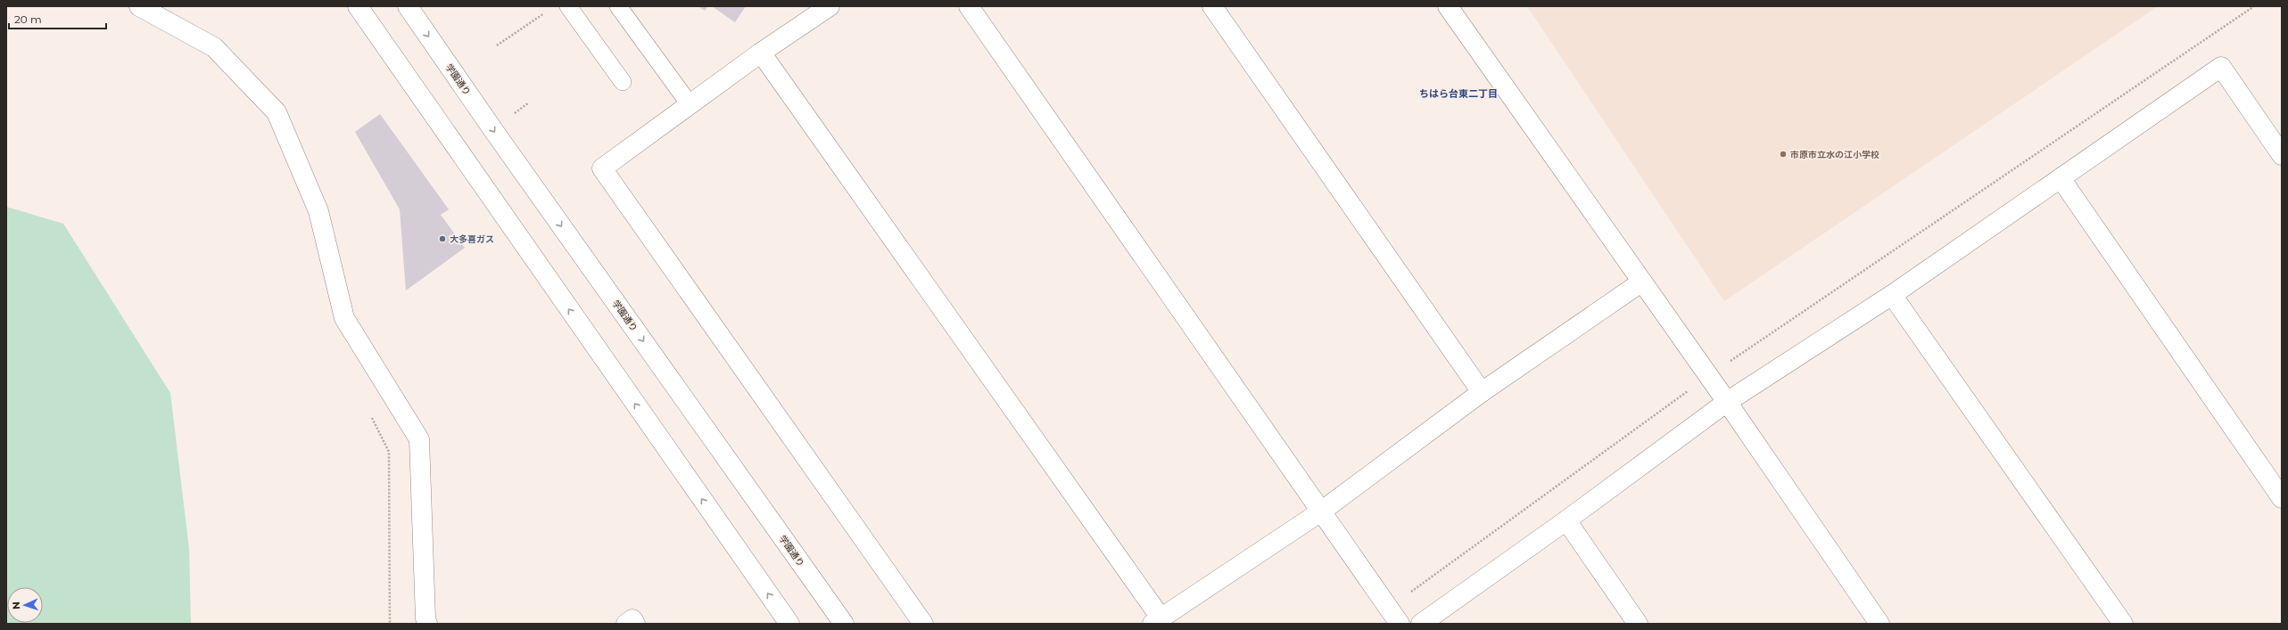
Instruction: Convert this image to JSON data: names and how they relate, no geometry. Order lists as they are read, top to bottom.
{
  "streets": {
    "street": ["学園通り"]
  },
  "districts": ["ちはら台東二丁目"],
  "places": ["市原市立水の江小学校", "大多喜ガス"],
  "scale_bar": "20 m",
  "north": "left"
}
